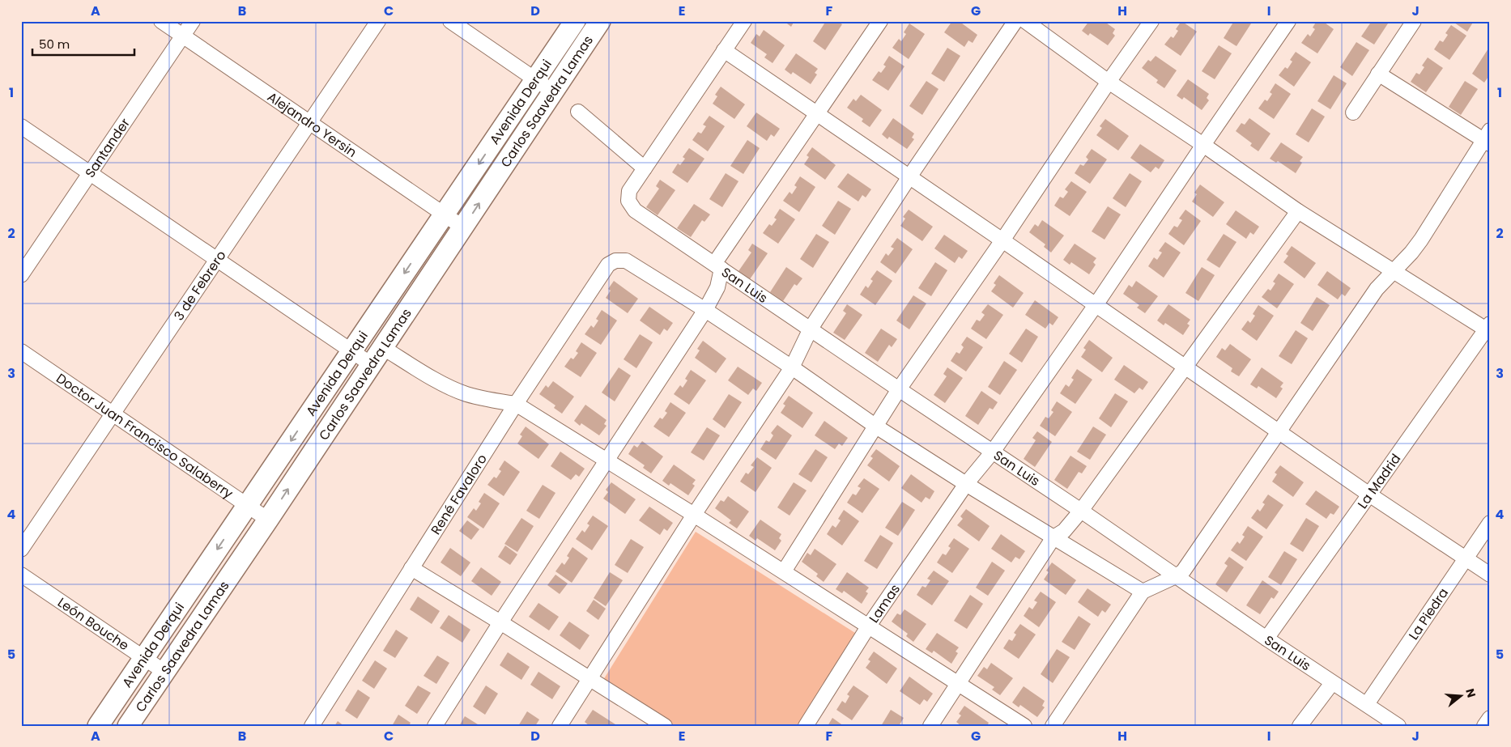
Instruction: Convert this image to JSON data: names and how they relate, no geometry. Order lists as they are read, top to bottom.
{
  "streets": {
    "main road": ["Carlos Saavedra Lamas", "Avenida Derqui"],
    "street": [
      "Alejandro Yersin",
      "Santander",
      "San Luis",
      "3 de Febrero",
      "Doctor Juan Francisco Salaberry",
      "La Madrid",
      "René Favaloro",
      "Lamas",
      "La Piedra",
      "León Bouche"
    ]
  },
  "crossings": [
    ["Carlos Saavedra Lamas", "Alejandro Yersin"],
    ["Carlos Saavedra Lamas", "Doctor Juan Francisco Salaberry"],
    ["Carlos Saavedra Lamas", "León Bouche"],
    ["Avenida Derqui", "Alejandro Yersin"],
    ["Avenida Derqui", "Doctor Juan Francisco Salaberry"],
    ["Avenida Derqui", "León Bouche"],
    ["Alejandro Yersin", "Santander"],
    ["Alejandro Yersin", "3 de Febrero"],
    ["San Luis", "La Madrid"],
    ["San Luis", "Lamas"],
    ["San Luis", "La Piedra"],
    ["3 de Febrero", "Doctor Juan Francisco Salaberry"]
  ],
  "one_way": ["Carlos Saavedra Lamas", "Avenida Derqui"],
  "scale_bar": "50 m",
  "north": "right",
  "grid": {
    "columns": [
      "A",
      "B",
      "C",
      "D",
      "E",
      "F",
      "G",
      "H",
      "I",
      "J"
    ],
    "rows": [
      "1",
      "2",
      "3",
      "4",
      "5"
    ]
  }
}
